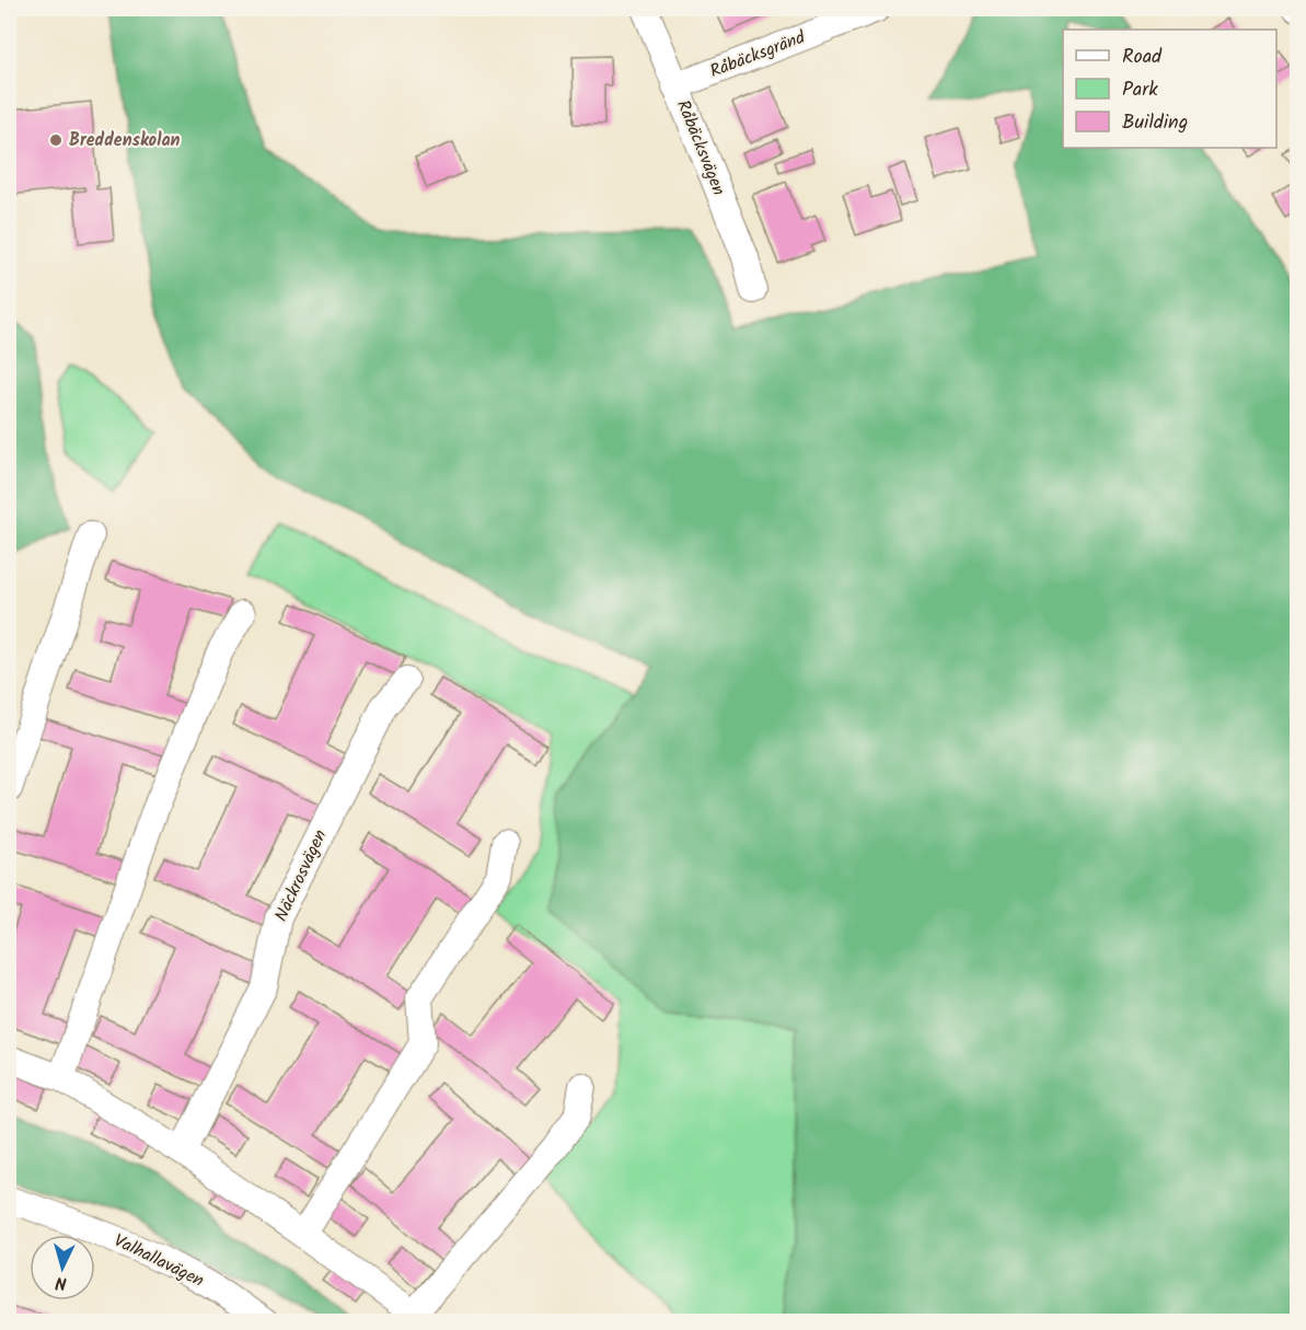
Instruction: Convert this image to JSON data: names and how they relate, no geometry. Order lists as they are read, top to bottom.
{
  "streets": {
    "street": [
      "Råbäcksgränd",
      "Råbäcksvägen",
      "Näckrosvägen",
      "Valhallavägen"
    ]
  },
  "crossings": [
    ["Råbäcksgränd", "Råbäcksvägen"]
  ],
  "places": ["Breddenskolan"],
  "legend": ["Road", "Park", "Building"],
  "north": "bottom"
}
